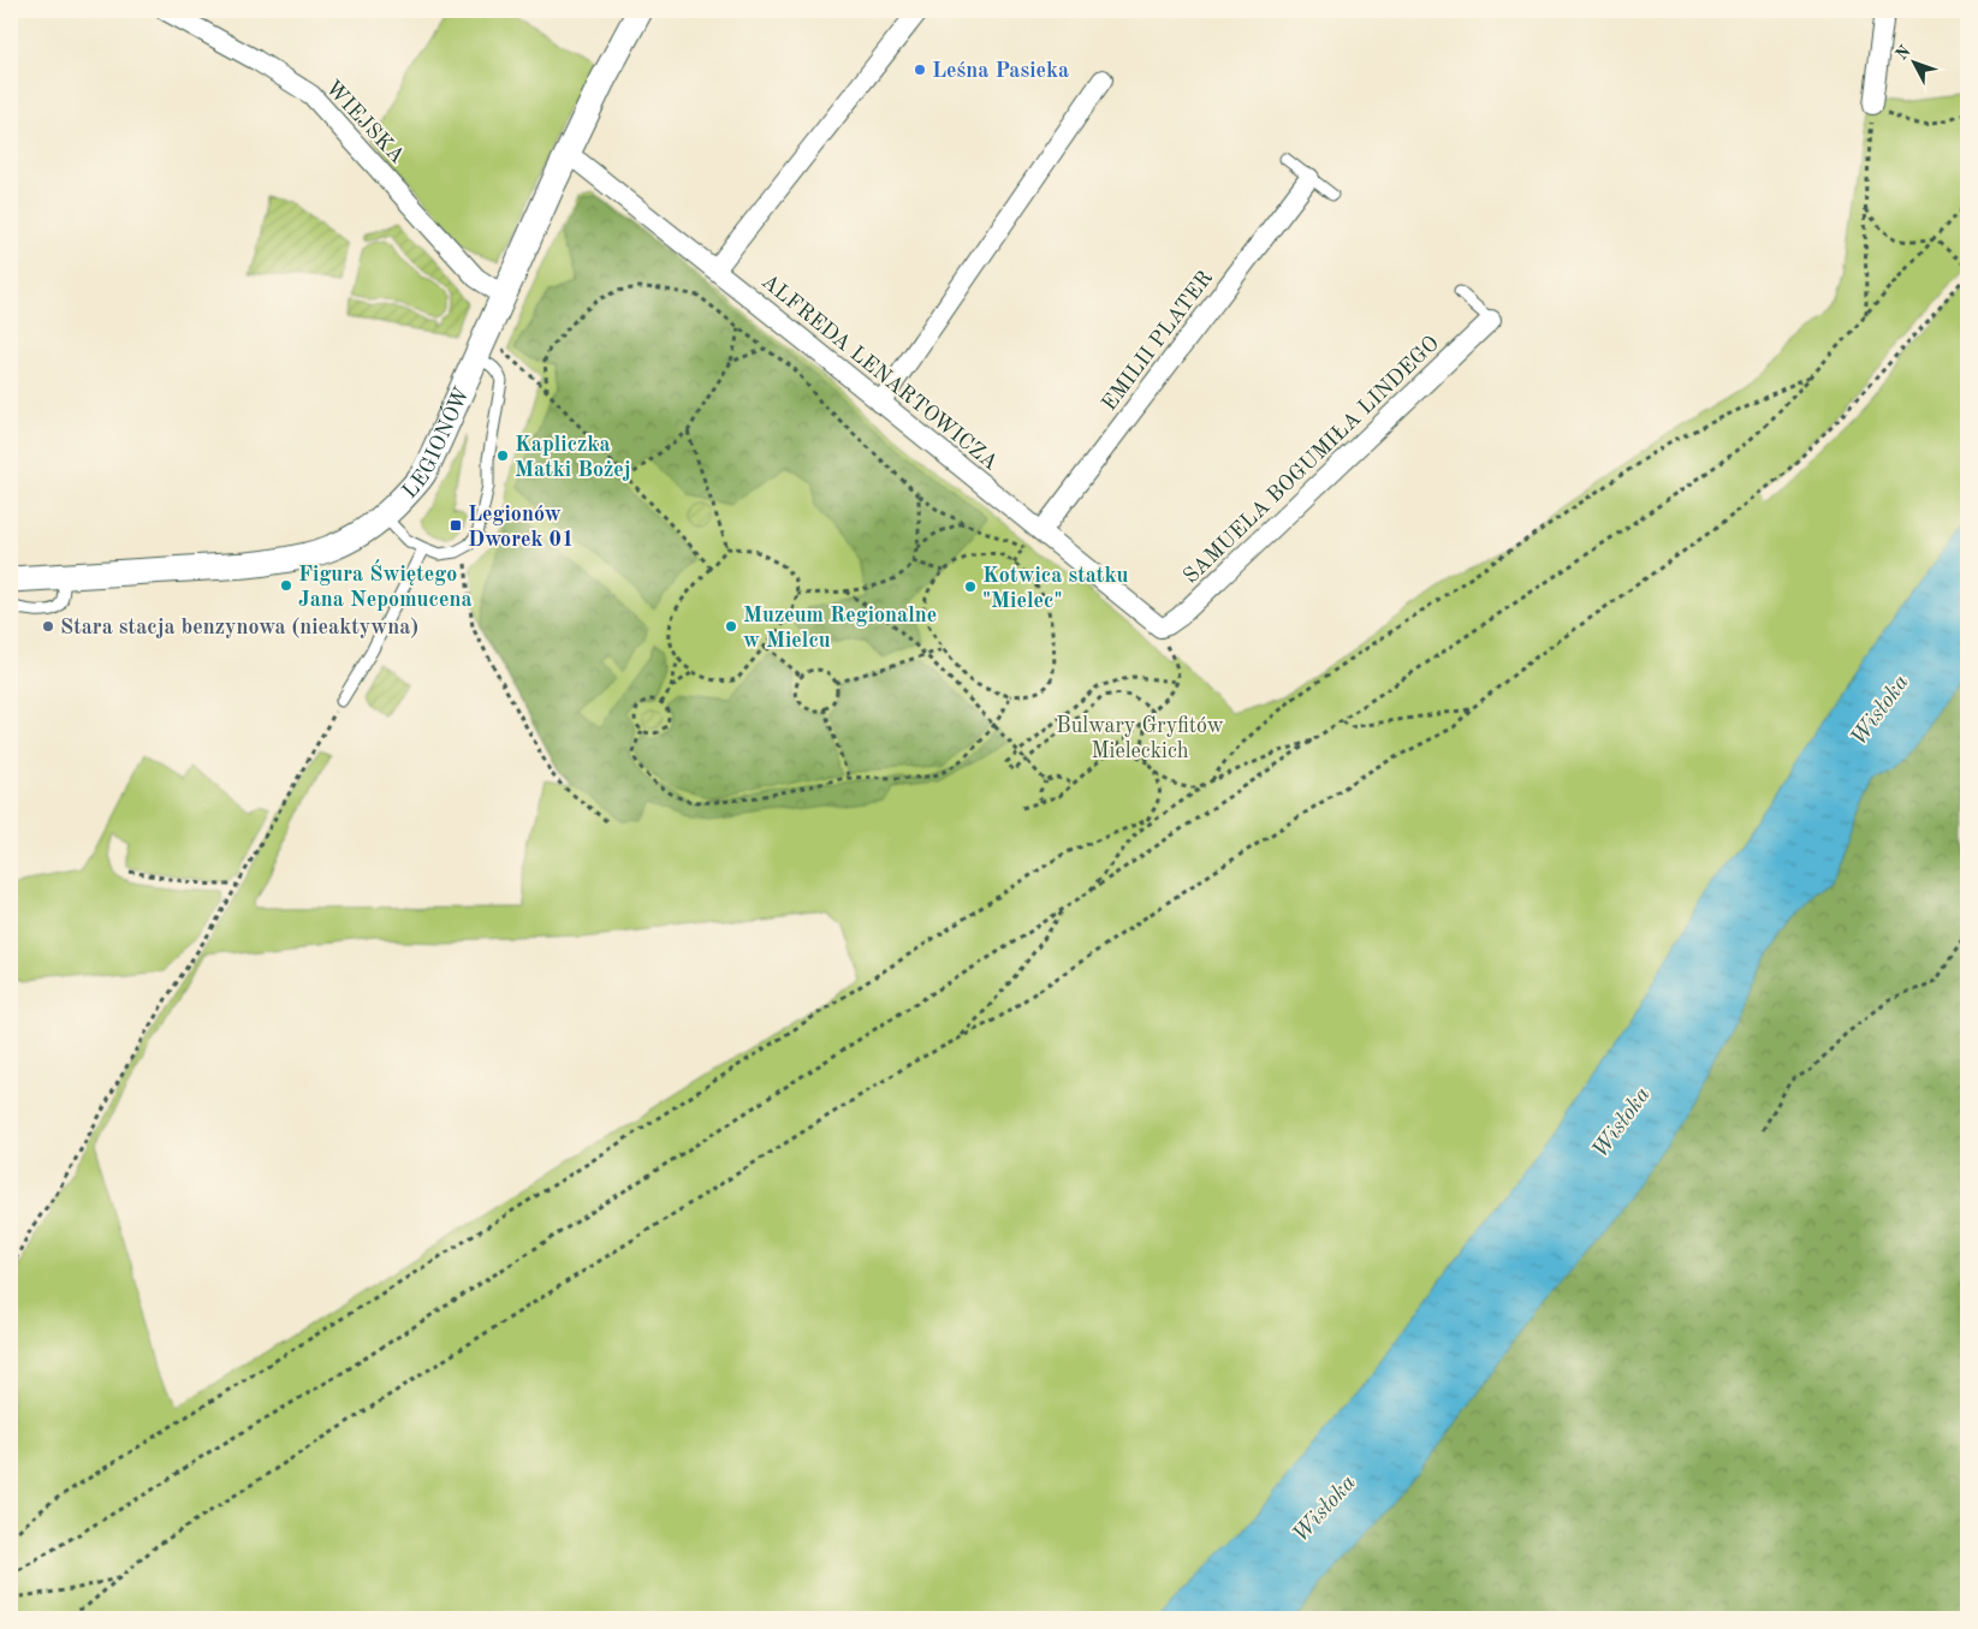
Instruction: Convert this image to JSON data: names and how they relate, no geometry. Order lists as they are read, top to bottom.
{
  "streets": {
    "street": [
      "WIEJSKA",
      "EMILII PLATER",
      "ALFREDA LENARTOWICZA",
      "LEGIONÓW",
      "SAMUELA BOGUMIŁA LINDEGO"
    ]
  },
  "crossings": [
    ["WIEJSKA", "LEGIONÓW"],
    ["EMILII PLATER", "ALFREDA LENARTOWICZA"],
    ["ALFREDA LENARTOWICZA", "LEGIONÓW"],
    ["ALFREDA LENARTOWICZA", "SAMUELA BOGUMIŁA LINDEGO"]
  ],
  "water": ["Wisłoka"],
  "parks": ["Bulwary Gryfitów Mieleckich"],
  "places": {
    "other": [
      "Leśna Pasieka",
      "Kapliczka Matki Bożej",
      "Figura Świętego Jana Nepomucena",
      "Kotwica statku \"Mielec\"",
      "Stara stacja benzynowa (nieaktywna)",
      "Muzeum Regionalne w Mielcu"
    ],
    "transit": ["Legionów Dworek 01"]
  },
  "north": "top left"
}
